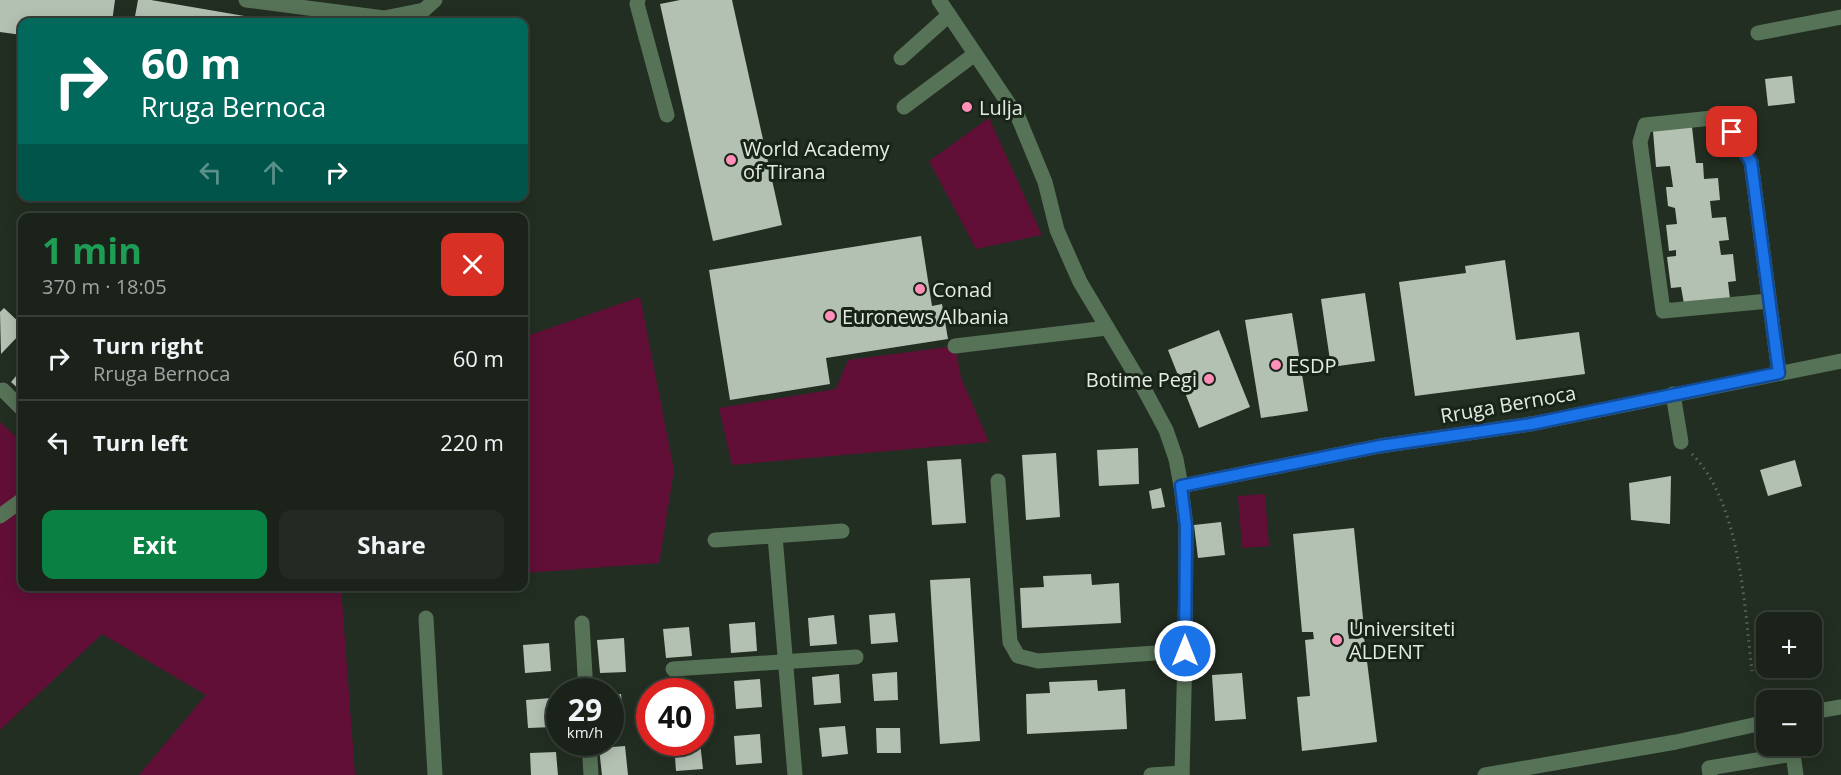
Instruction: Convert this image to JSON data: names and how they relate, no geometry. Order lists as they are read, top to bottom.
{
  "streets": {
    "street": ["Rruga Bernoca"]
  },
  "places": [
    "Lulja",
    "World Academy of Tirana",
    "Conad",
    "Euronews Albania",
    "ESDP",
    "Botime Pegi",
    "Universiteti ALDENT"
  ],
  "page": {
    "turn": ["60 m", "Rruga Bernoca"],
    "heading": ["1 min", "370 m · 18:05"],
    "list": [
      {
        "name": "Turn right",
        "note": "Rruga Bernoca",
        "value": "60 m"
      },
      {
        "name": "Turn left",
        "value": "220 m"
      }
    ],
    "buttons": ["Exit", "Share"],
    "map_buttons": ["+", "−"],
    "speed": "29 km/h",
    "limit": "40"
  }
}
